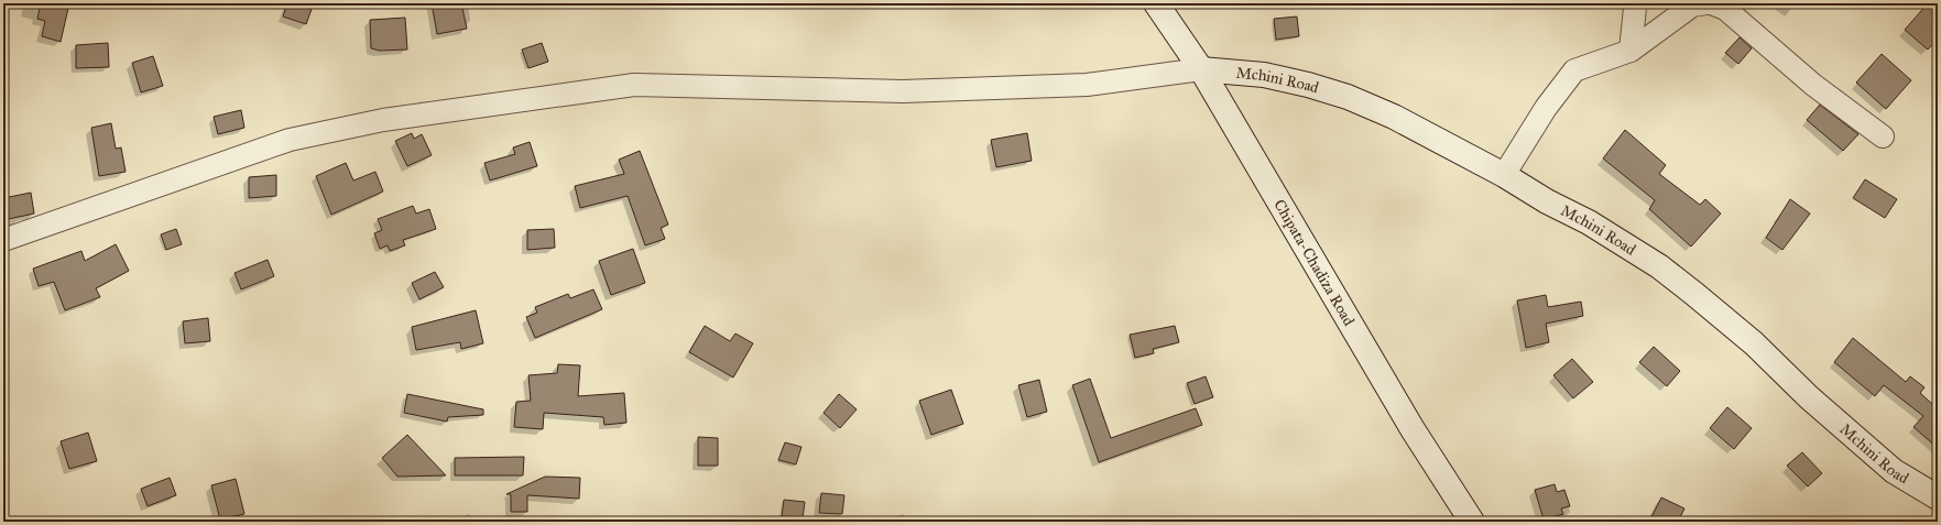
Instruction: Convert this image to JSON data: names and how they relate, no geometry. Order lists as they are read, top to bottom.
{
  "streets": {
    "street": ["Mchini Road", "Chipata-Chadiza Road"]
  },
  "crossings": [
    ["Mchini Road", "Chipata-Chadiza Road"]
  ]
}
